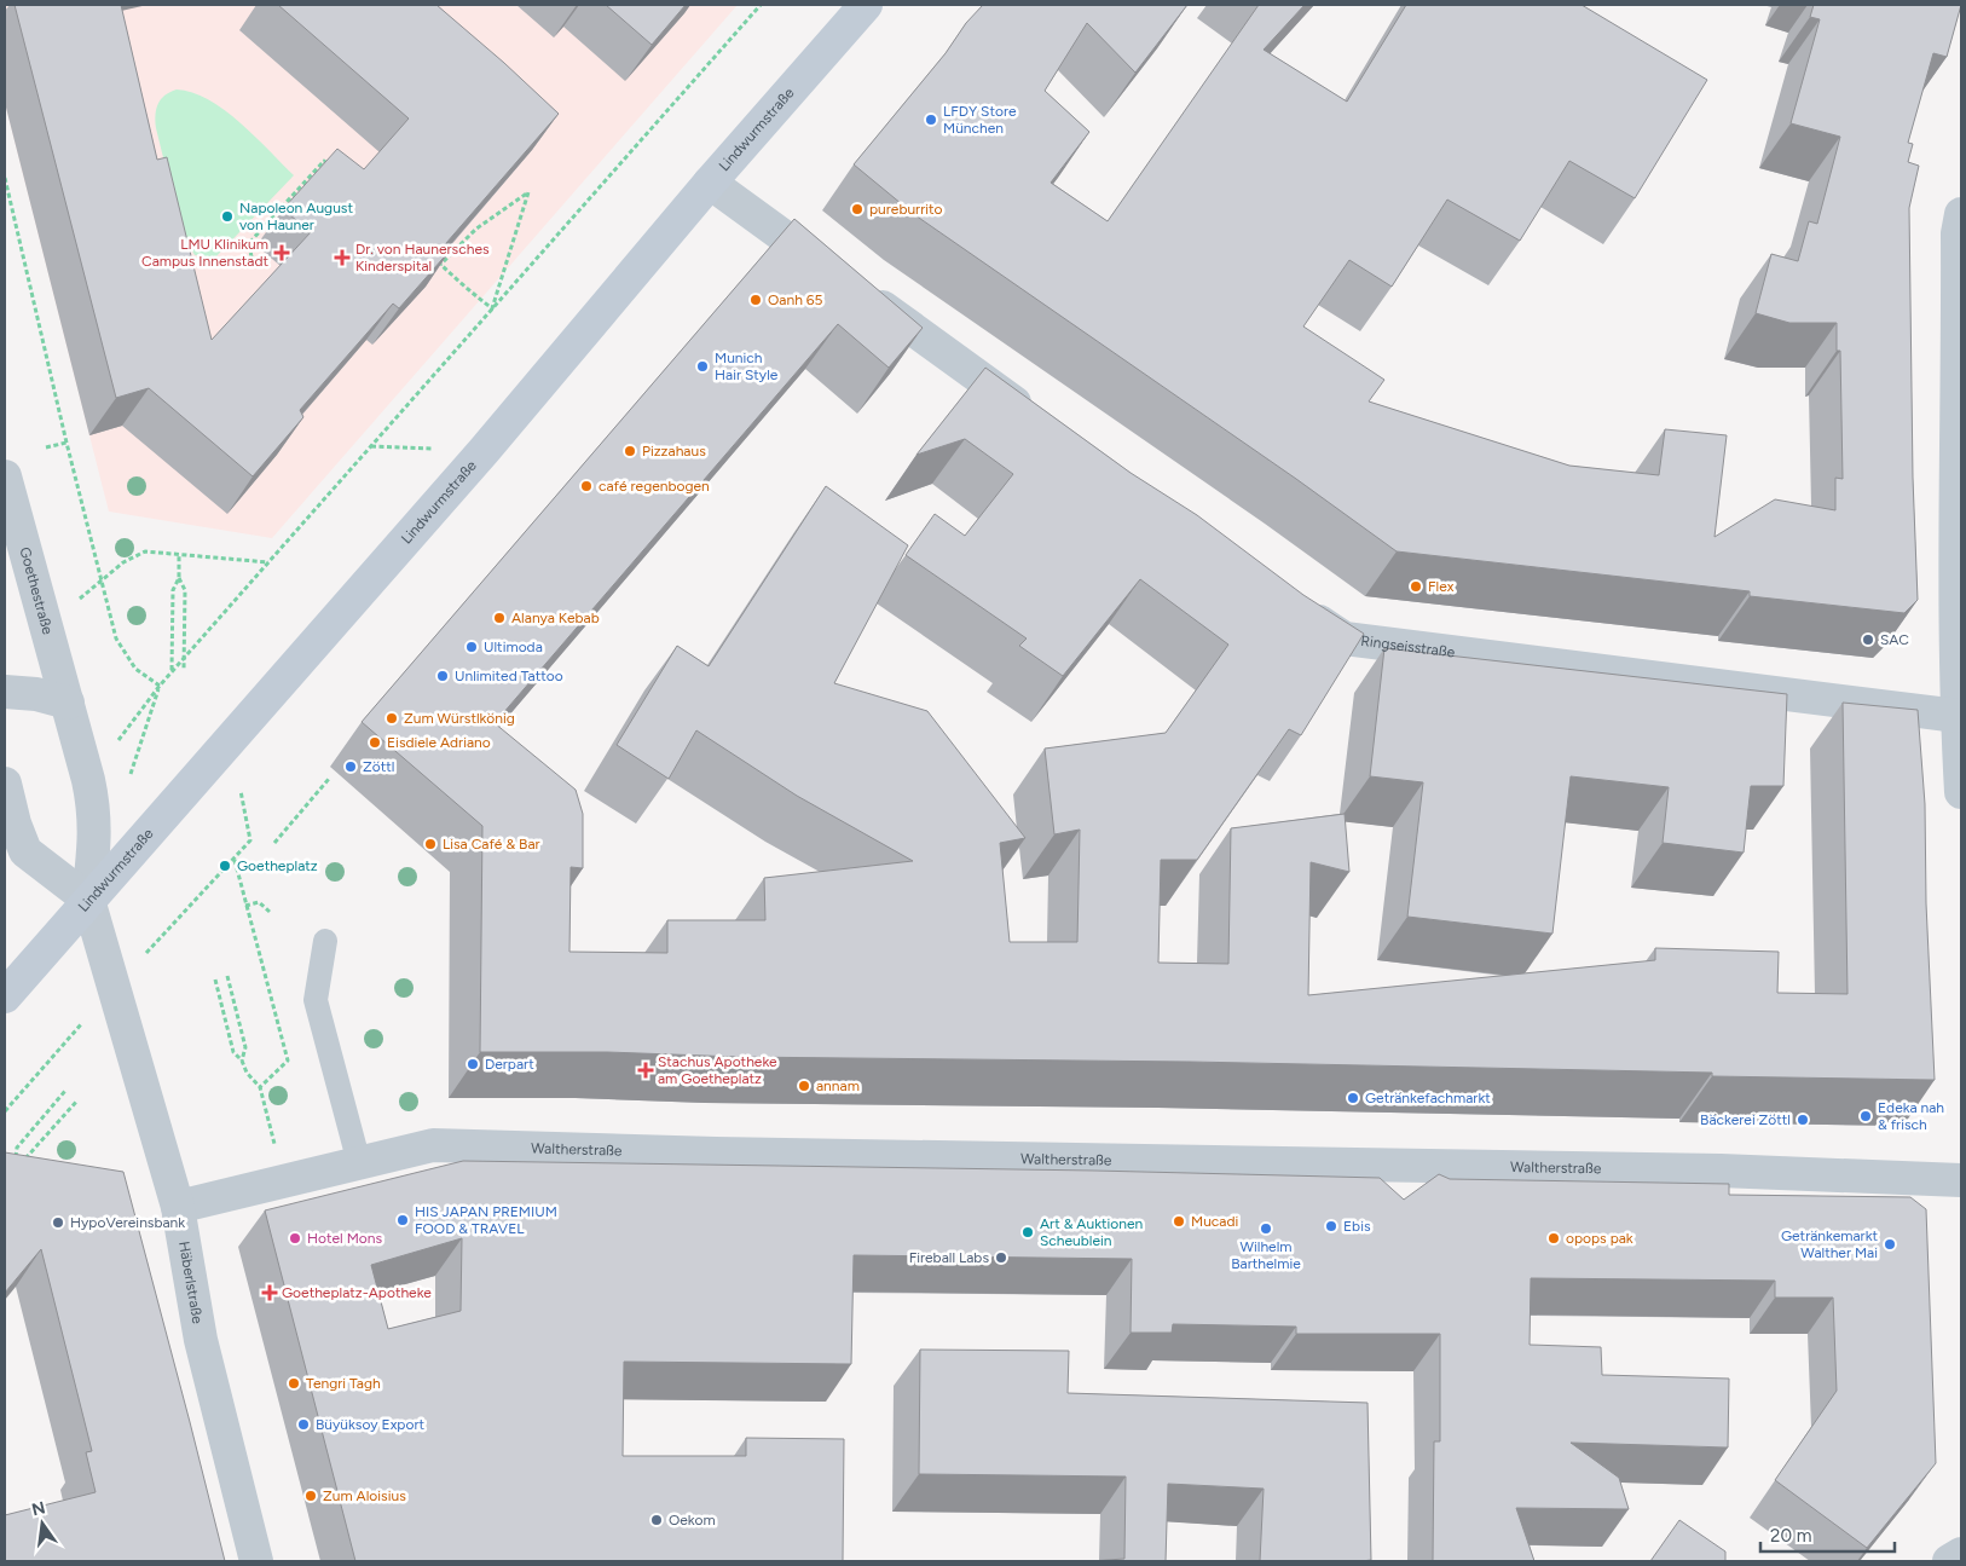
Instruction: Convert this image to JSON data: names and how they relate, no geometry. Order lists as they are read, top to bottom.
{
  "streets": {
    "main road": ["Lindwurmstraße"],
    "street": [
      "Goethestraße",
      "Ringseisstraße",
      "Waltherstraße",
      "Häberlstraße"
    ]
  },
  "crossings": [
    ["Lindwurmstraße", "Häberlstraße"],
    ["Waltherstraße", "Häberlstraße"]
  ],
  "places": {
    "other": [
      "LFDY Store München",
      "pureburrito",
      "Napoleon August von Hauner",
      "Oanh 65",
      "Munich Hair Style",
      "Pizzahaus",
      "café regenbogen",
      "Flex",
      "Alanya Kebab",
      "SAC",
      "Ultimoda",
      "Unlimited Tattoo",
      "Zum Würstlkönig",
      "Eisdiele Adriano",
      "Zöttl",
      "Lisa Café & Bar",
      "Goetheplatz",
      "Derpart",
      "annam",
      "Getränkefachmarkt",
      "Edeka nah & frisch",
      "Bäckerei Zöttl",
      "HIS JAPAN PREMIUM FOOD & TRAVEL",
      "Mucadi",
      "HypoVereinsbank",
      "Ebis",
      "Wilhelm Barthelmie",
      "Art & Auktionen Scheublein",
      "Hotel Mons",
      "opops pak",
      "Getränkemarkt Walther Mai",
      "Fireball Labs",
      "Tengri Tagh",
      "Büyüksoy Export",
      "Zum Aloisius",
      "Oekom"
    ],
    "health": [
      "LMU Klinikum Campus Innenstadt",
      "Dr. von Haunersches Kinderspital",
      "Stachus Apotheke am Goetheplatz",
      "Goetheplatz-Apotheke"
    ]
  },
  "scale_bar": "20 m",
  "north": "top"
}
